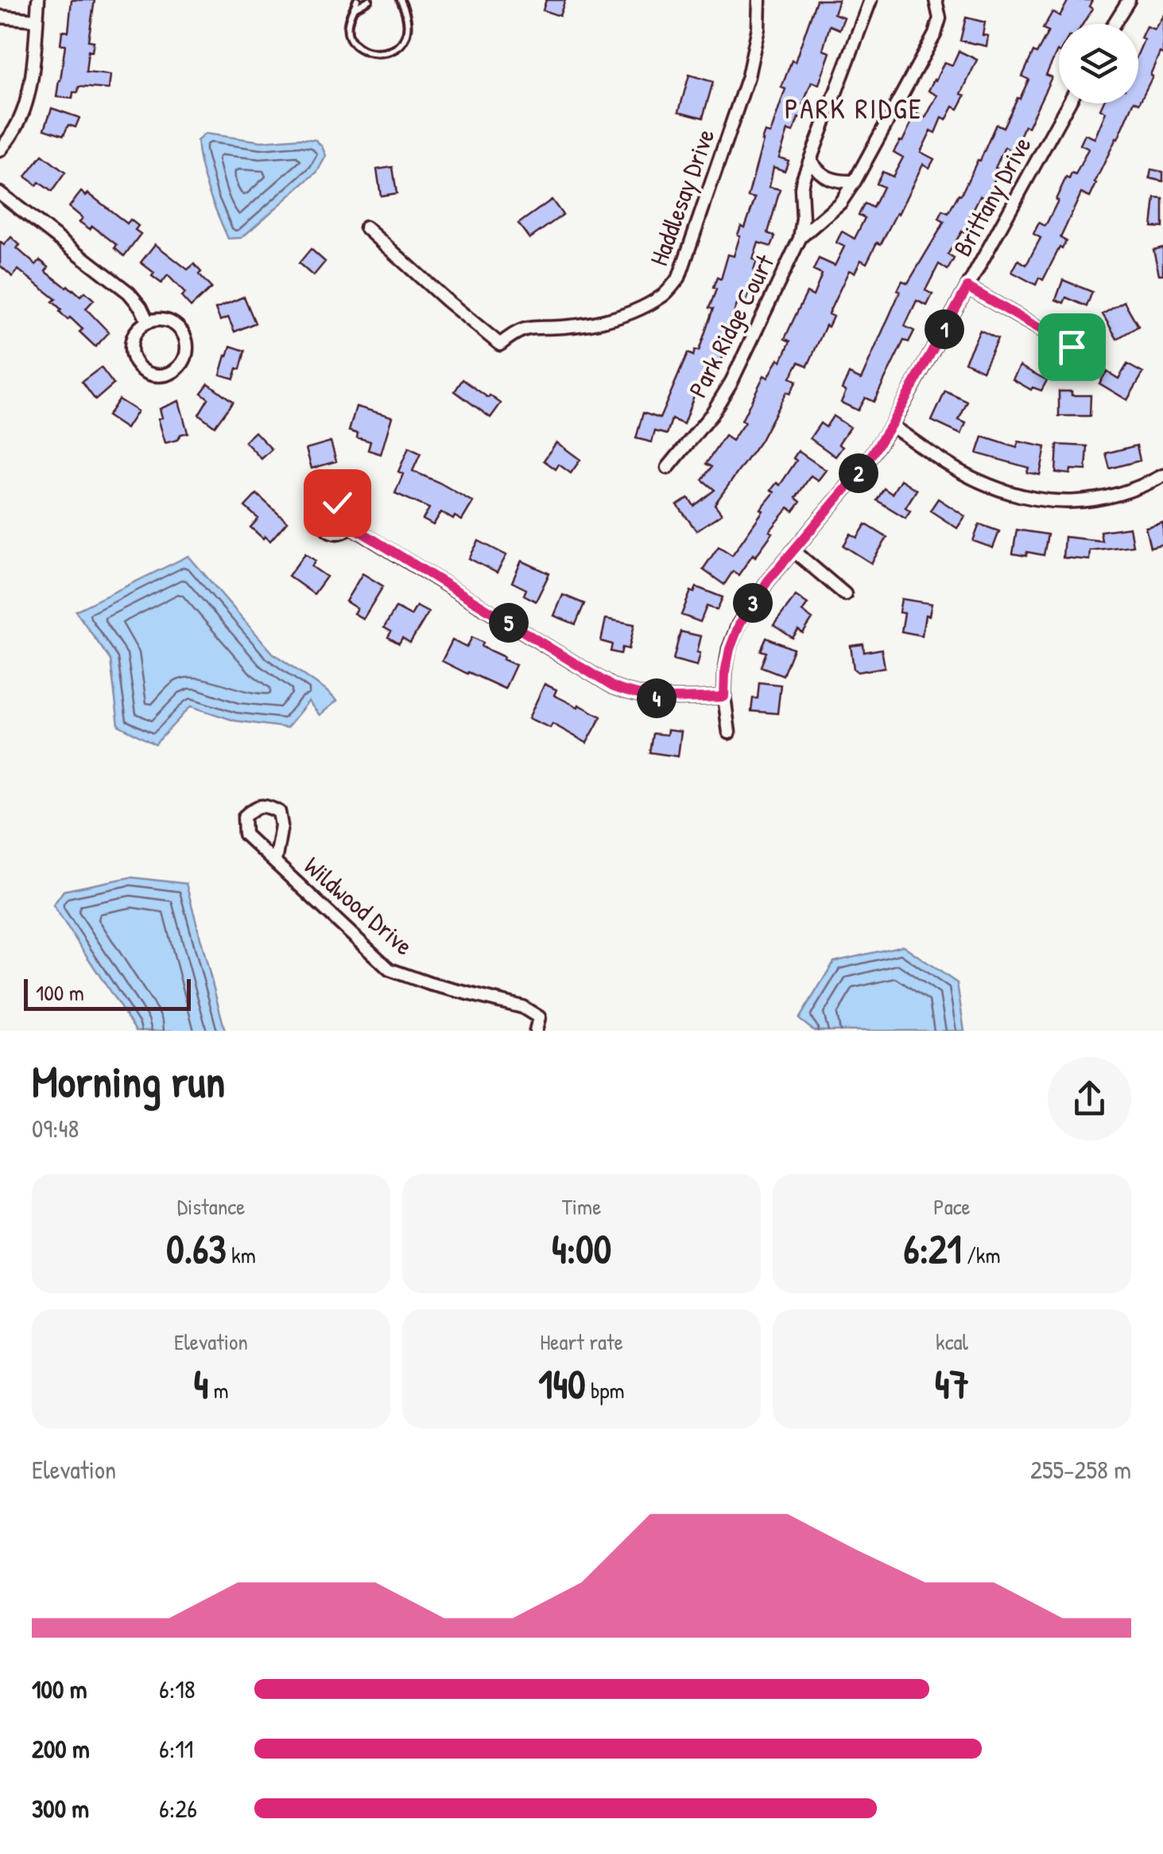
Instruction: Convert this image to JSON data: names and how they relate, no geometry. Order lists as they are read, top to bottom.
{
  "streets": {
    "street": [
      "Brittany Drive",
      "Haddlesay Drive",
      "Park Ridge Court",
      "Wildwood Drive"
    ]
  },
  "districts": ["PARK RIDGE"],
  "scale_bar": "100 m",
  "page": {
    "pins": [
      "1",
      "2",
      "3",
      "5",
      "4"
    ],
    "scale": "100 m",
    "heading": ["Morning run", "09:48"],
    "stats": [
      ["Distance", "0.63 km"],
      ["Time", "4:00"],
      ["Pace", "6:21 /km"],
      ["Elevation", "4 m"],
      ["Heart rate", "140 bpm"],
      ["kcal", "47"]
    ],
    "chart": ["Elevation", "255–258 m"],
    "list": [
      {
        "name": "100 m",
        "note": "6:18"
      },
      {
        "name": "200 m",
        "note": "6:11"
      },
      {
        "name": "300 m",
        "note": "6:26"
      }
    ]
  }
}
